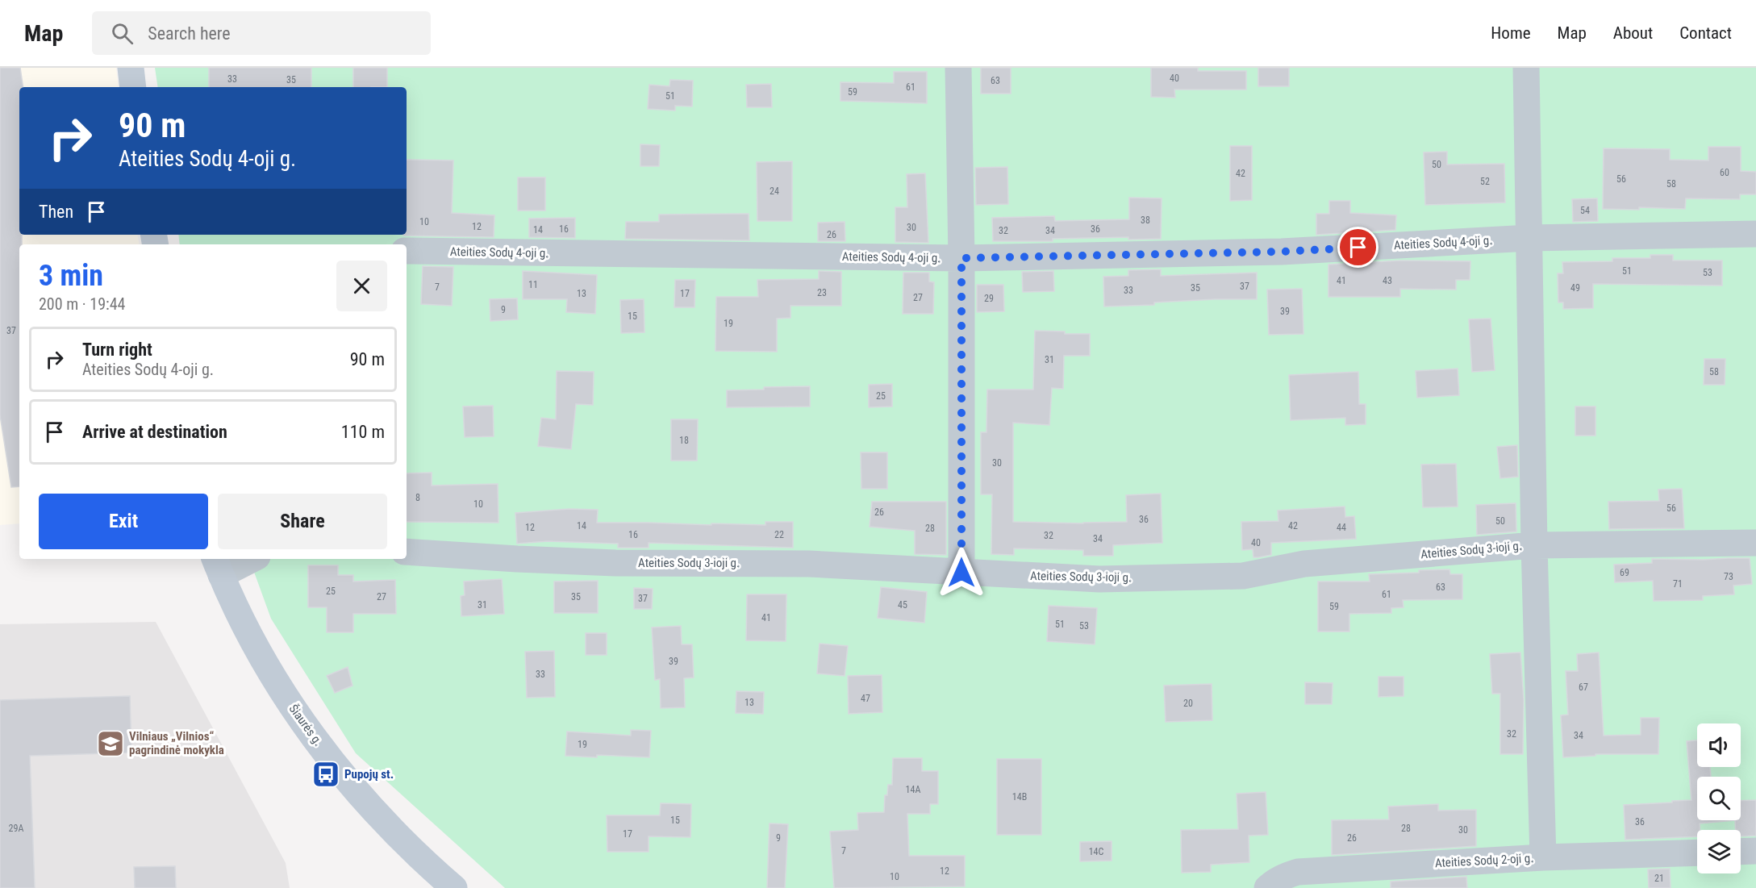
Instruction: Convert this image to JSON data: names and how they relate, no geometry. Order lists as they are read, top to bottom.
{
  "streets": {
    "main road": ["Šiaurės g."],
    "street": ["Ateities Sodų 4-oji g.", "Ateities Sodų 3-ioji g.", "Ateities Sodų 2-oji g."]
  },
  "places": {
    "school or university": ["Vilniaus „Vilnios“ pagrindinė mokykla"],
    "bus stop": ["Pupojų st."]
  },
  "house_numbers": [
    "40",
    "33",
    "35",
    "63",
    "61",
    "59",
    "51",
    "50",
    "60",
    "42",
    "56",
    "52",
    "58",
    "24",
    "54",
    "38",
    "10",
    "12",
    "30",
    "16",
    "36",
    "14",
    "32",
    "34",
    "26",
    "51",
    "53",
    "41",
    "43",
    "11",
    "37",
    "7",
    "35",
    "49",
    "33",
    "23",
    "13",
    "17",
    "27",
    "29",
    "9",
    "39",
    "15",
    "19",
    "37",
    "31",
    "58",
    "25",
    "18",
    "30",
    "8",
    "10",
    "56",
    "26",
    "36",
    "50",
    "14",
    "42",
    "12",
    "44",
    "28",
    "16",
    "22",
    "32",
    "34",
    "40",
    "69",
    "73",
    "71",
    "63",
    "25",
    "61",
    "27",
    "35",
    "37",
    "31",
    "45",
    "59",
    "41",
    "51",
    "53",
    "39",
    "33",
    "67",
    "47",
    "13",
    "20",
    "32",
    "34",
    "19",
    "14A",
    "14B",
    "15",
    "36",
    "29A",
    "28",
    "30",
    "17",
    "9",
    "26",
    "7",
    "14C",
    "12",
    "10",
    "21"
  ],
  "page": {
    "header": "Map",
    "search": "Search here",
    "nav": [
      "Home",
      "Map",
      "About",
      "Contact"
    ],
    "turn": ["90 m", "Ateities Sodų 4-oji g."],
    "then": "Then",
    "heading": ["3 min", "200 m · 19:44"],
    "list": [
      {
        "name": "Turn right",
        "note": "Ateities Sodų 4-oji g.",
        "value": "90 m"
      },
      {
        "name": "Arrive at destination",
        "value": "110 m"
      }
    ],
    "buttons": ["Exit", "Share"]
  }
}
